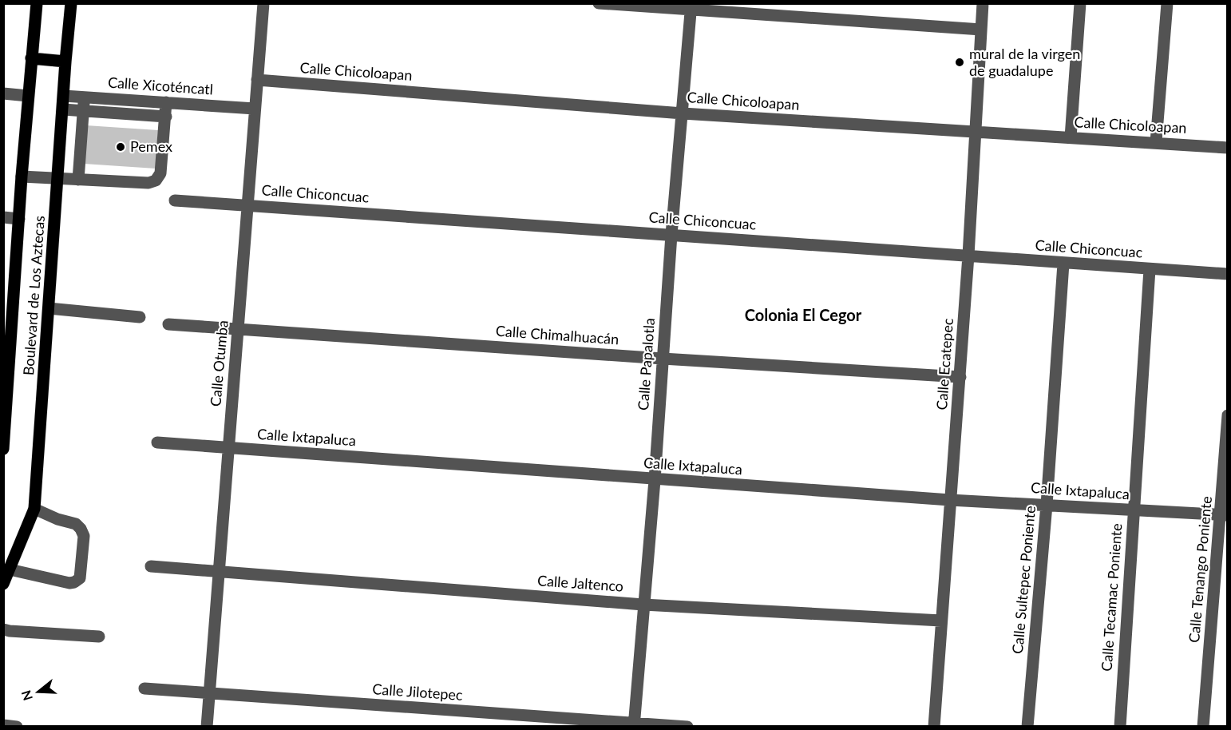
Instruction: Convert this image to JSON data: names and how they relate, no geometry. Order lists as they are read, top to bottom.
{
  "streets": {
    "main road": ["Boulevard de Los Aztecas"],
    "street": [
      "Calle Chicoloapan",
      "Calle Xicoténcatl",
      "Calle Chiconcuac",
      "Calle Chimalhuacán",
      "Calle Otumba",
      "Calle Papalotla",
      "Calle Ecatepec",
      "Calle Ixtapaluca",
      "Calle Tenango Poniente",
      "Calle Sultepec Poniente",
      "Calle Jaltenco",
      "Calle Tecamac Poniente",
      "Calle Jilotepec"
    ]
  },
  "crossings": [
    ["Calle Chicoloapan", "Calle Otumba"],
    ["Calle Chicoloapan", "Calle Papalotla"],
    ["Calle Chicoloapan", "Calle Ecatepec"],
    ["Calle Xicoténcatl", "Boulevard de Los Aztecas"],
    ["Calle Xicoténcatl", "Calle Otumba"],
    ["Calle Chiconcuac", "Calle Otumba"],
    ["Calle Chiconcuac", "Calle Papalotla"],
    ["Calle Chiconcuac", "Calle Ecatepec"],
    ["Calle Chiconcuac", "Calle Sultepec Poniente"],
    ["Calle Chiconcuac", "Calle Tecamac Poniente"],
    ["Calle Chimalhuacán", "Calle Otumba"],
    ["Calle Chimalhuacán", "Calle Papalotla"],
    ["Calle Chimalhuacán", "Calle Ecatepec"],
    ["Calle Otumba", "Calle Ixtapaluca"],
    ["Calle Otumba", "Calle Jaltenco"],
    ["Calle Otumba", "Calle Jilotepec"],
    ["Calle Papalotla", "Calle Ixtapaluca"],
    ["Calle Papalotla", "Calle Jaltenco"],
    ["Calle Papalotla", "Calle Jilotepec"],
    ["Calle Ecatepec", "Calle Ixtapaluca"],
    ["Calle Ecatepec", "Calle Jaltenco"],
    ["Calle Ixtapaluca", "Calle Tenango Poniente"],
    ["Calle Ixtapaluca", "Calle Sultepec Poniente"],
    ["Calle Ixtapaluca", "Calle Tecamac Poniente"]
  ],
  "districts": ["Colonia El Cegor"],
  "places": ["mural de la virgen de guadalupe", "Pemex"],
  "north": "left"
}
